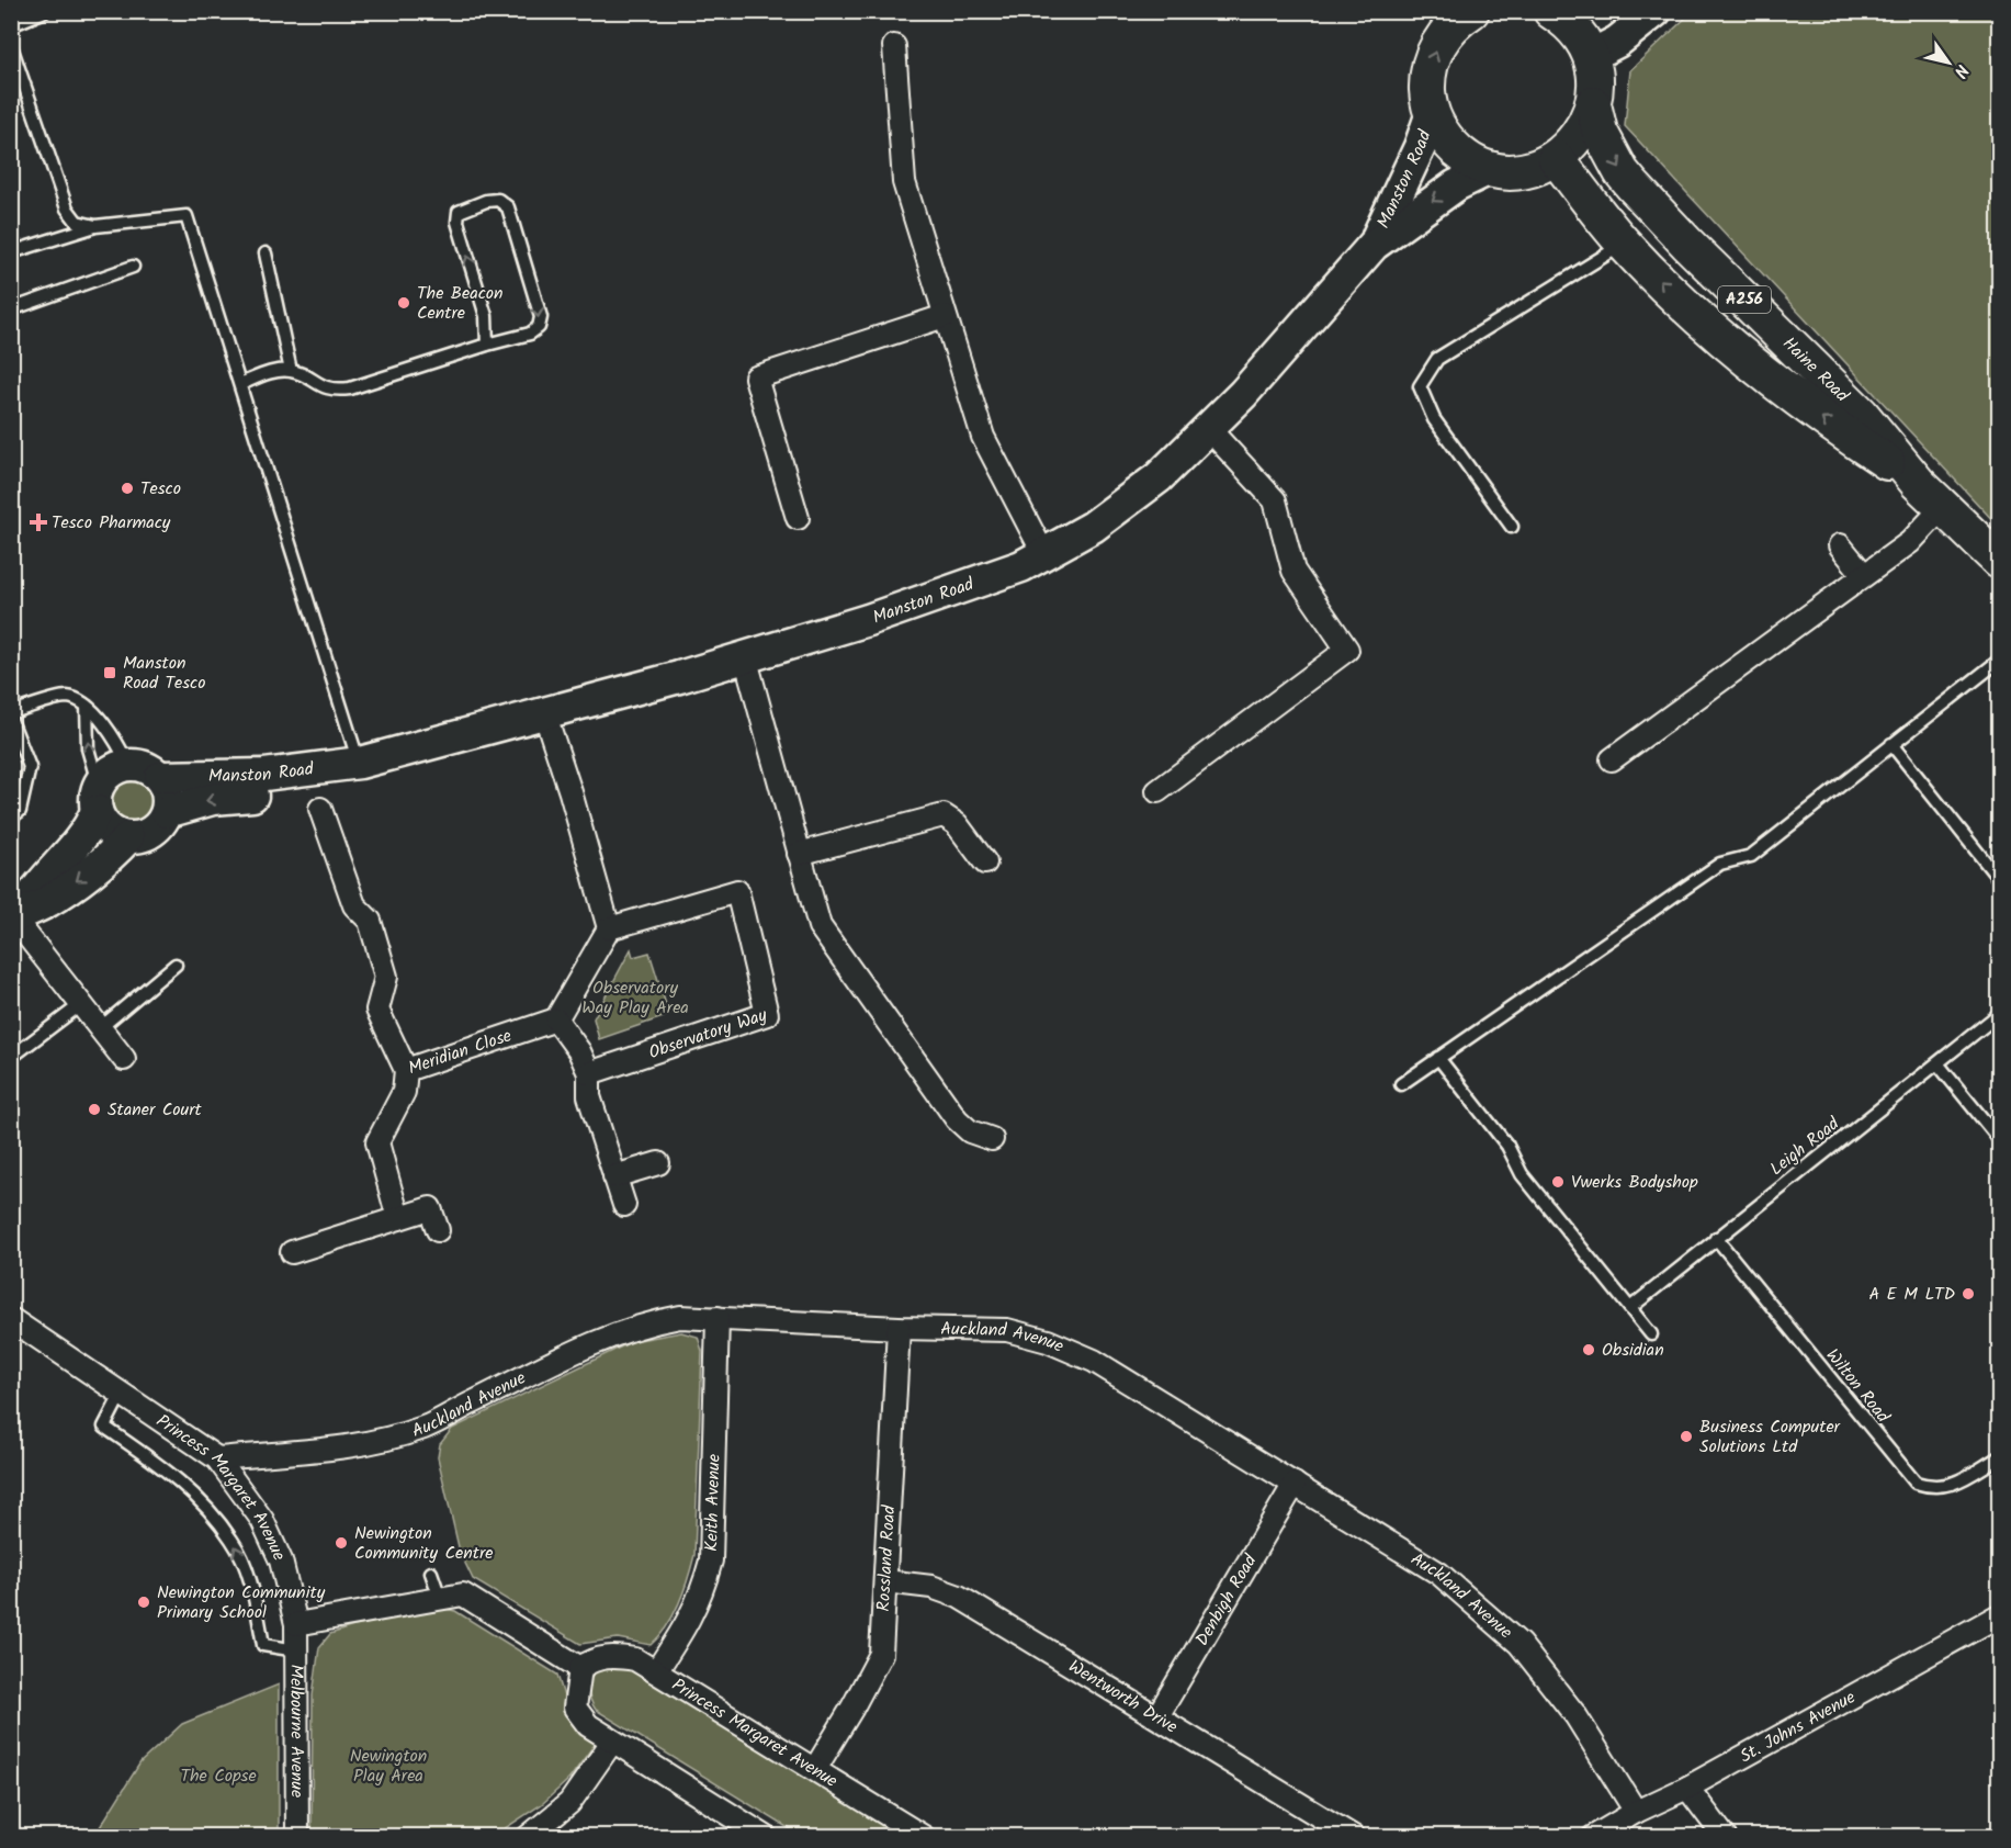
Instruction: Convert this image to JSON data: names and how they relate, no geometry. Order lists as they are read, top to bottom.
{
  "streets": {
    "main road": ["Manston Road", "A256", "Haine Road"],
    "street": [
      "Observatory Way",
      "Meridian Close",
      "Auckland Avenue",
      "Princess Margaret Avenue",
      "Keith Avenue",
      "Rossland Road",
      "Denbigh Road",
      "Wentworth Drive",
      "St. Johns Avenue",
      "Melbourne Avenue"
    ],
    "lane": ["Leigh Road", "Wilton Road"]
  },
  "crossings": [
    ["Leigh Road", "Wilton Road"],
    ["Auckland Avenue", "Princess Margaret Avenue"],
    ["Auckland Avenue", "Keith Avenue"],
    ["Auckland Avenue", "Rossland Road"],
    ["Auckland Avenue", "Denbigh Road"],
    ["Auckland Avenue", "St. Johns Avenue"],
    ["Princess Margaret Avenue", "Keith Avenue"],
    ["Princess Margaret Avenue", "Rossland Road"],
    ["Princess Margaret Avenue", "Melbourne Avenue"],
    ["Rossland Road", "Wentworth Drive"],
    ["Denbigh Road", "Wentworth Drive"]
  ],
  "parks": ["Observatory Way Play Area", "Newington Play Area", "The Copse"],
  "places": {
    "other": [
      "The Beacon Centre",
      "Tesco",
      "Staner Court",
      "Vwerks Bodyshop",
      "A E M LTD",
      "Obsidian",
      "Business Computer Solutions Ltd",
      "Newington Community Centre",
      "Newington Community Primary School"
    ],
    "health": ["Tesco Pharmacy"],
    "transit": ["Manston Road Tesco"]
  },
  "north": "bottom right"
}
